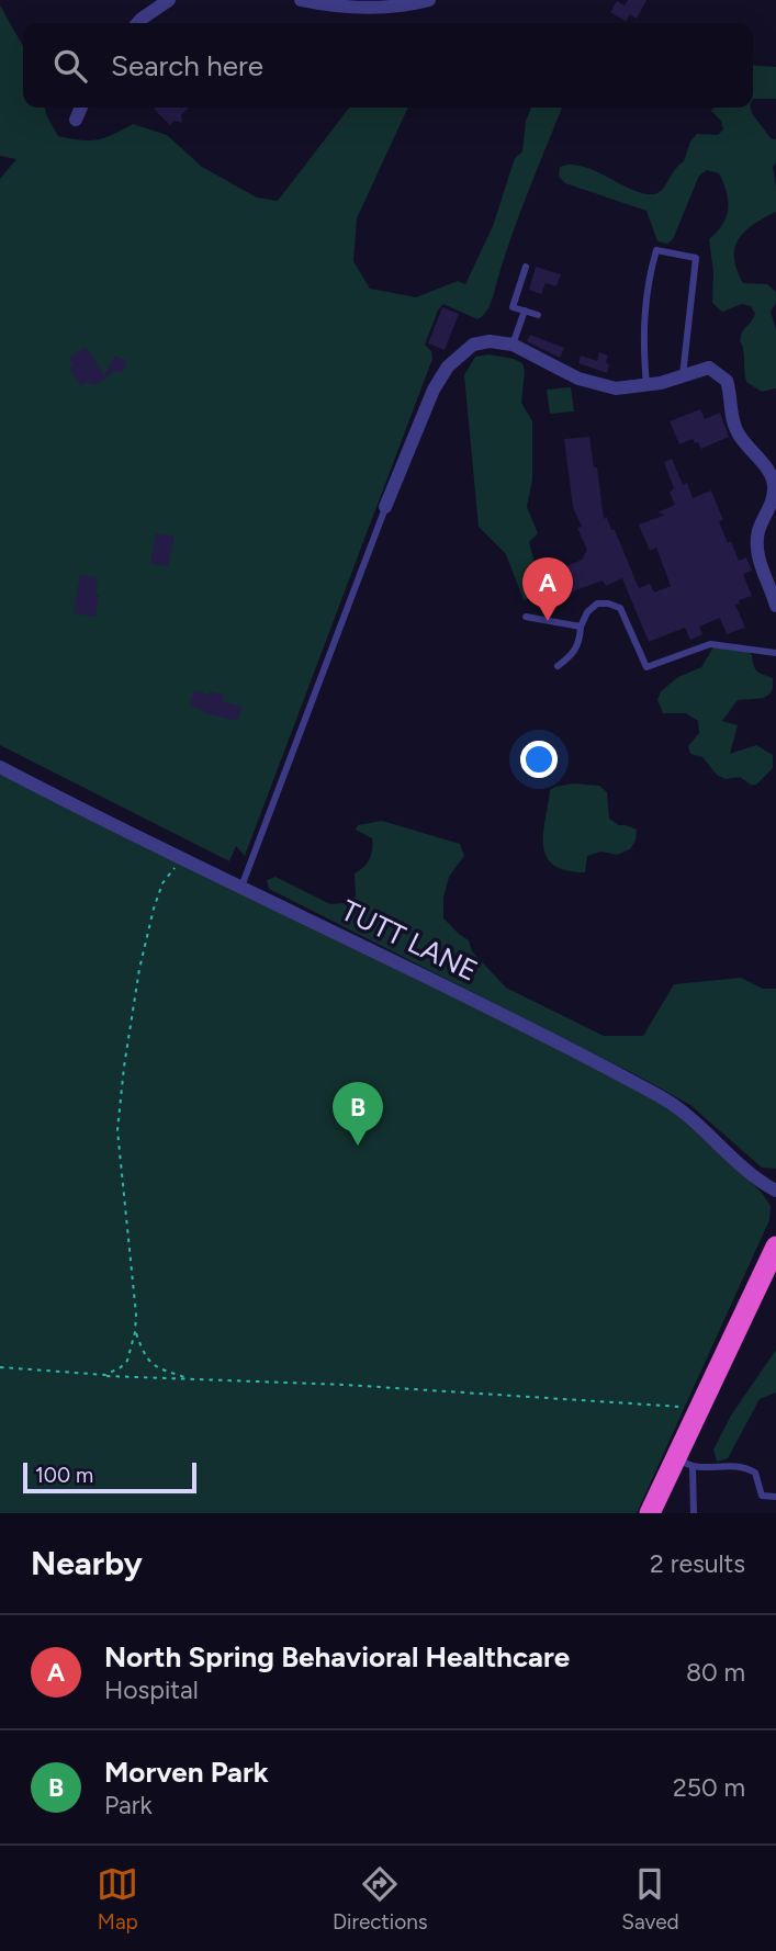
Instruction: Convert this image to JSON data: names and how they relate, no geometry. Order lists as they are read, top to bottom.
{
  "streets": {
    "street": ["TUTT LANE"]
  },
  "scale_bar": "100 m",
  "page": {
    "search": "Search here",
    "pins": ["A", "B"],
    "scale": "100 m",
    "heading": ["Nearby", "2 results"],
    "list": [
      {
        "mark": "A",
        "name": "North Spring Behavioral Healthcare",
        "note": "Hospital",
        "value": "80 m"
      },
      {
        "mark": "B",
        "name": "Morven Park",
        "note": "Park",
        "value": "250 m"
      }
    ],
    "nav": ["Map", "Directions", "Saved"]
  }
}
